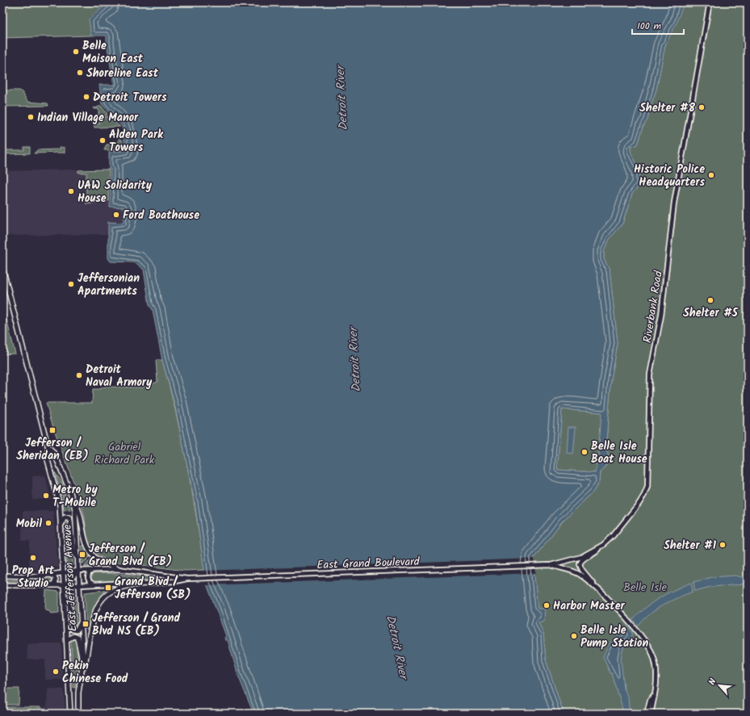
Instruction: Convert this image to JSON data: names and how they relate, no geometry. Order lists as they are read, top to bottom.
{
  "streets": {
    "main road": ["East Grand Boulevard", "East Jefferson Avenue"],
    "street": ["Riverbank Road"]
  },
  "crossings": [
    ["Riverbank Road", "East Grand Boulevard"],
    ["East Grand Boulevard", "East Jefferson Avenue"]
  ],
  "water": ["Detroit River"],
  "parks": ["Gabriel Richard Park", "Belle Isle"],
  "places": {
    "other": [
      "Belle Maison East",
      "Shoreline East",
      "Detroit Towers",
      "Shelter #8",
      "Indian Village Manor",
      "Alden Park Towers",
      "Historic Police Headquarters",
      "UAW Solidarity House",
      "Ford Boathouse",
      "Jeffersonian Apartments",
      "Shelter #5",
      "Detroit Naval Armory",
      "Belle Isle Boat House",
      "Metro by T-Mobile",
      "Mobil",
      "Shelter #1",
      "Prop Art Studio",
      "Harbor Master",
      "Belle Isle Pump Station",
      "Pekin Chinese Food"
    ],
    "transit": [
      "Jefferson / Sheridan (EB)",
      "Jefferson / Grand Blvd (EB)",
      "Grand Blvd / Jefferson (SB)",
      "Jefferson / Grand Blvd NS (EB)"
    ]
  },
  "scale_bar": "100 m",
  "north": "top left"
}
